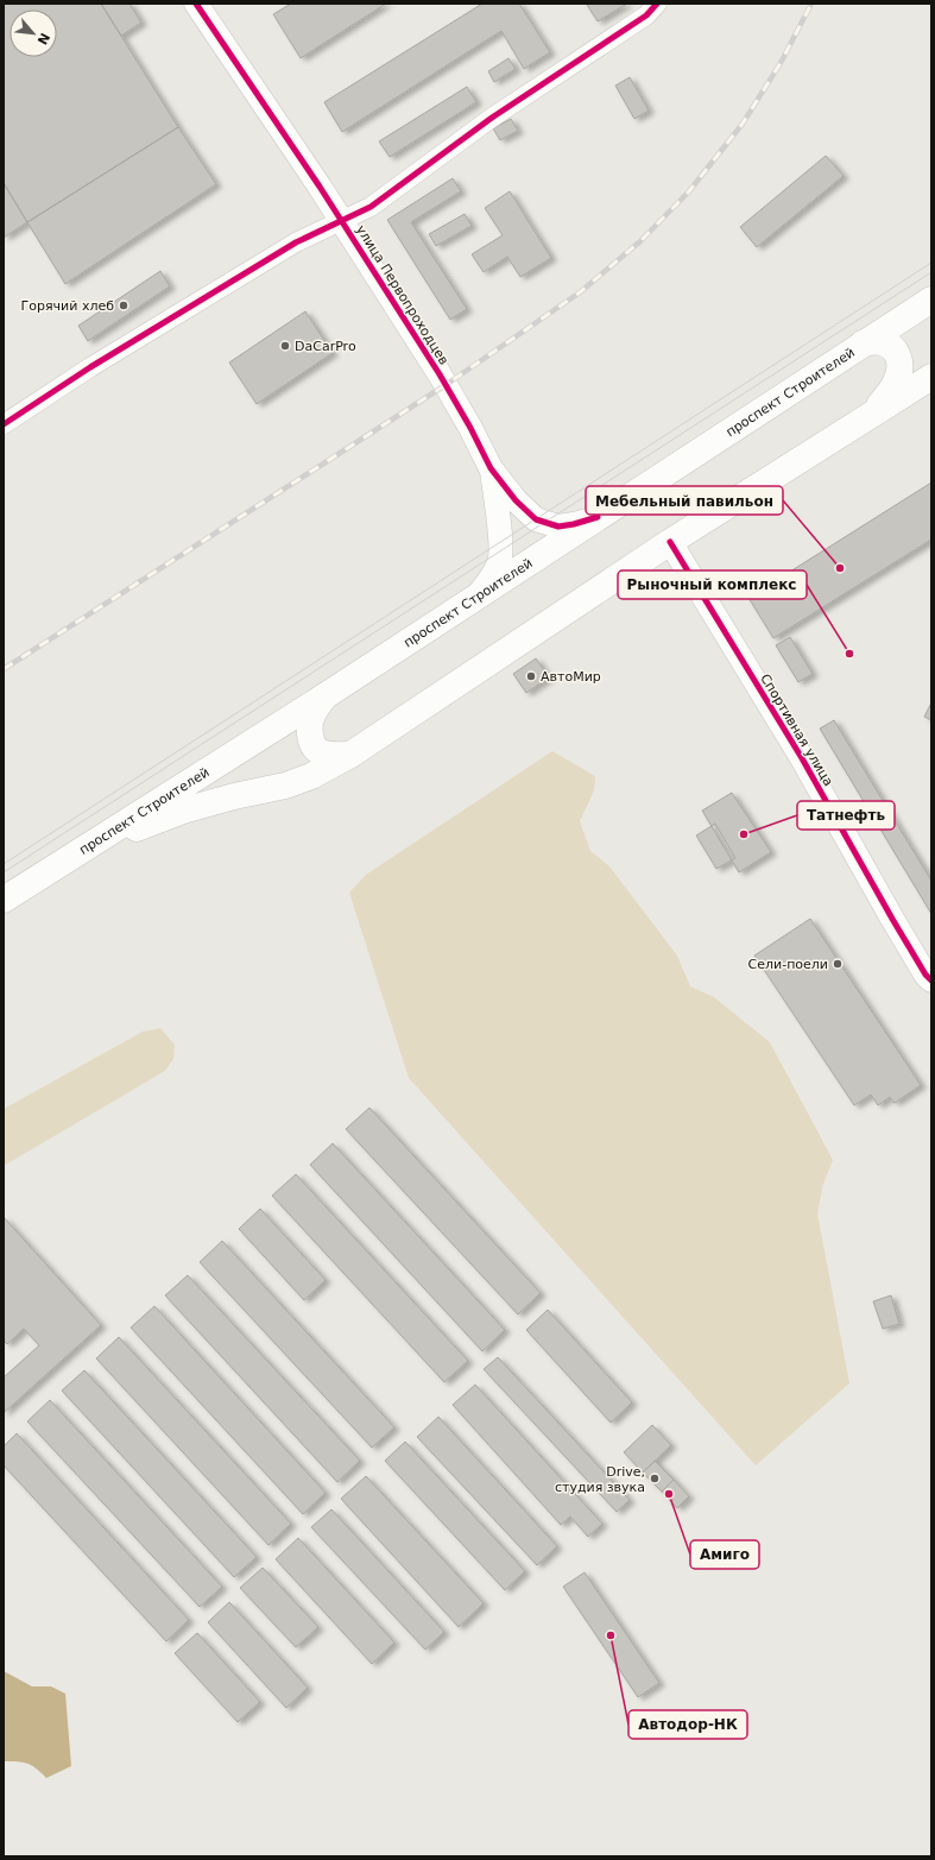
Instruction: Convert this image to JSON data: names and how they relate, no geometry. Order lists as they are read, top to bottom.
{
  "streets": {
    "main road": ["проспект Строителей"],
    "street": ["улица Первопроходцев", "Спортивная улица"]
  },
  "crossings": [
    ["улица Первопроходцев", "проспект Строителей"],
    ["проспект Строителей", "Спортивная улица"]
  ],
  "places": [
    "Горячий хлеб",
    "DaCarPro",
    "Мебельный павильон",
    "Рыночный комплекс",
    "АвтоМир",
    "Татнефть",
    "Сели-поели",
    "Drive, студия звука",
    "Амиго",
    "Автодор-НК"
  ],
  "north": "bottom right"
}
